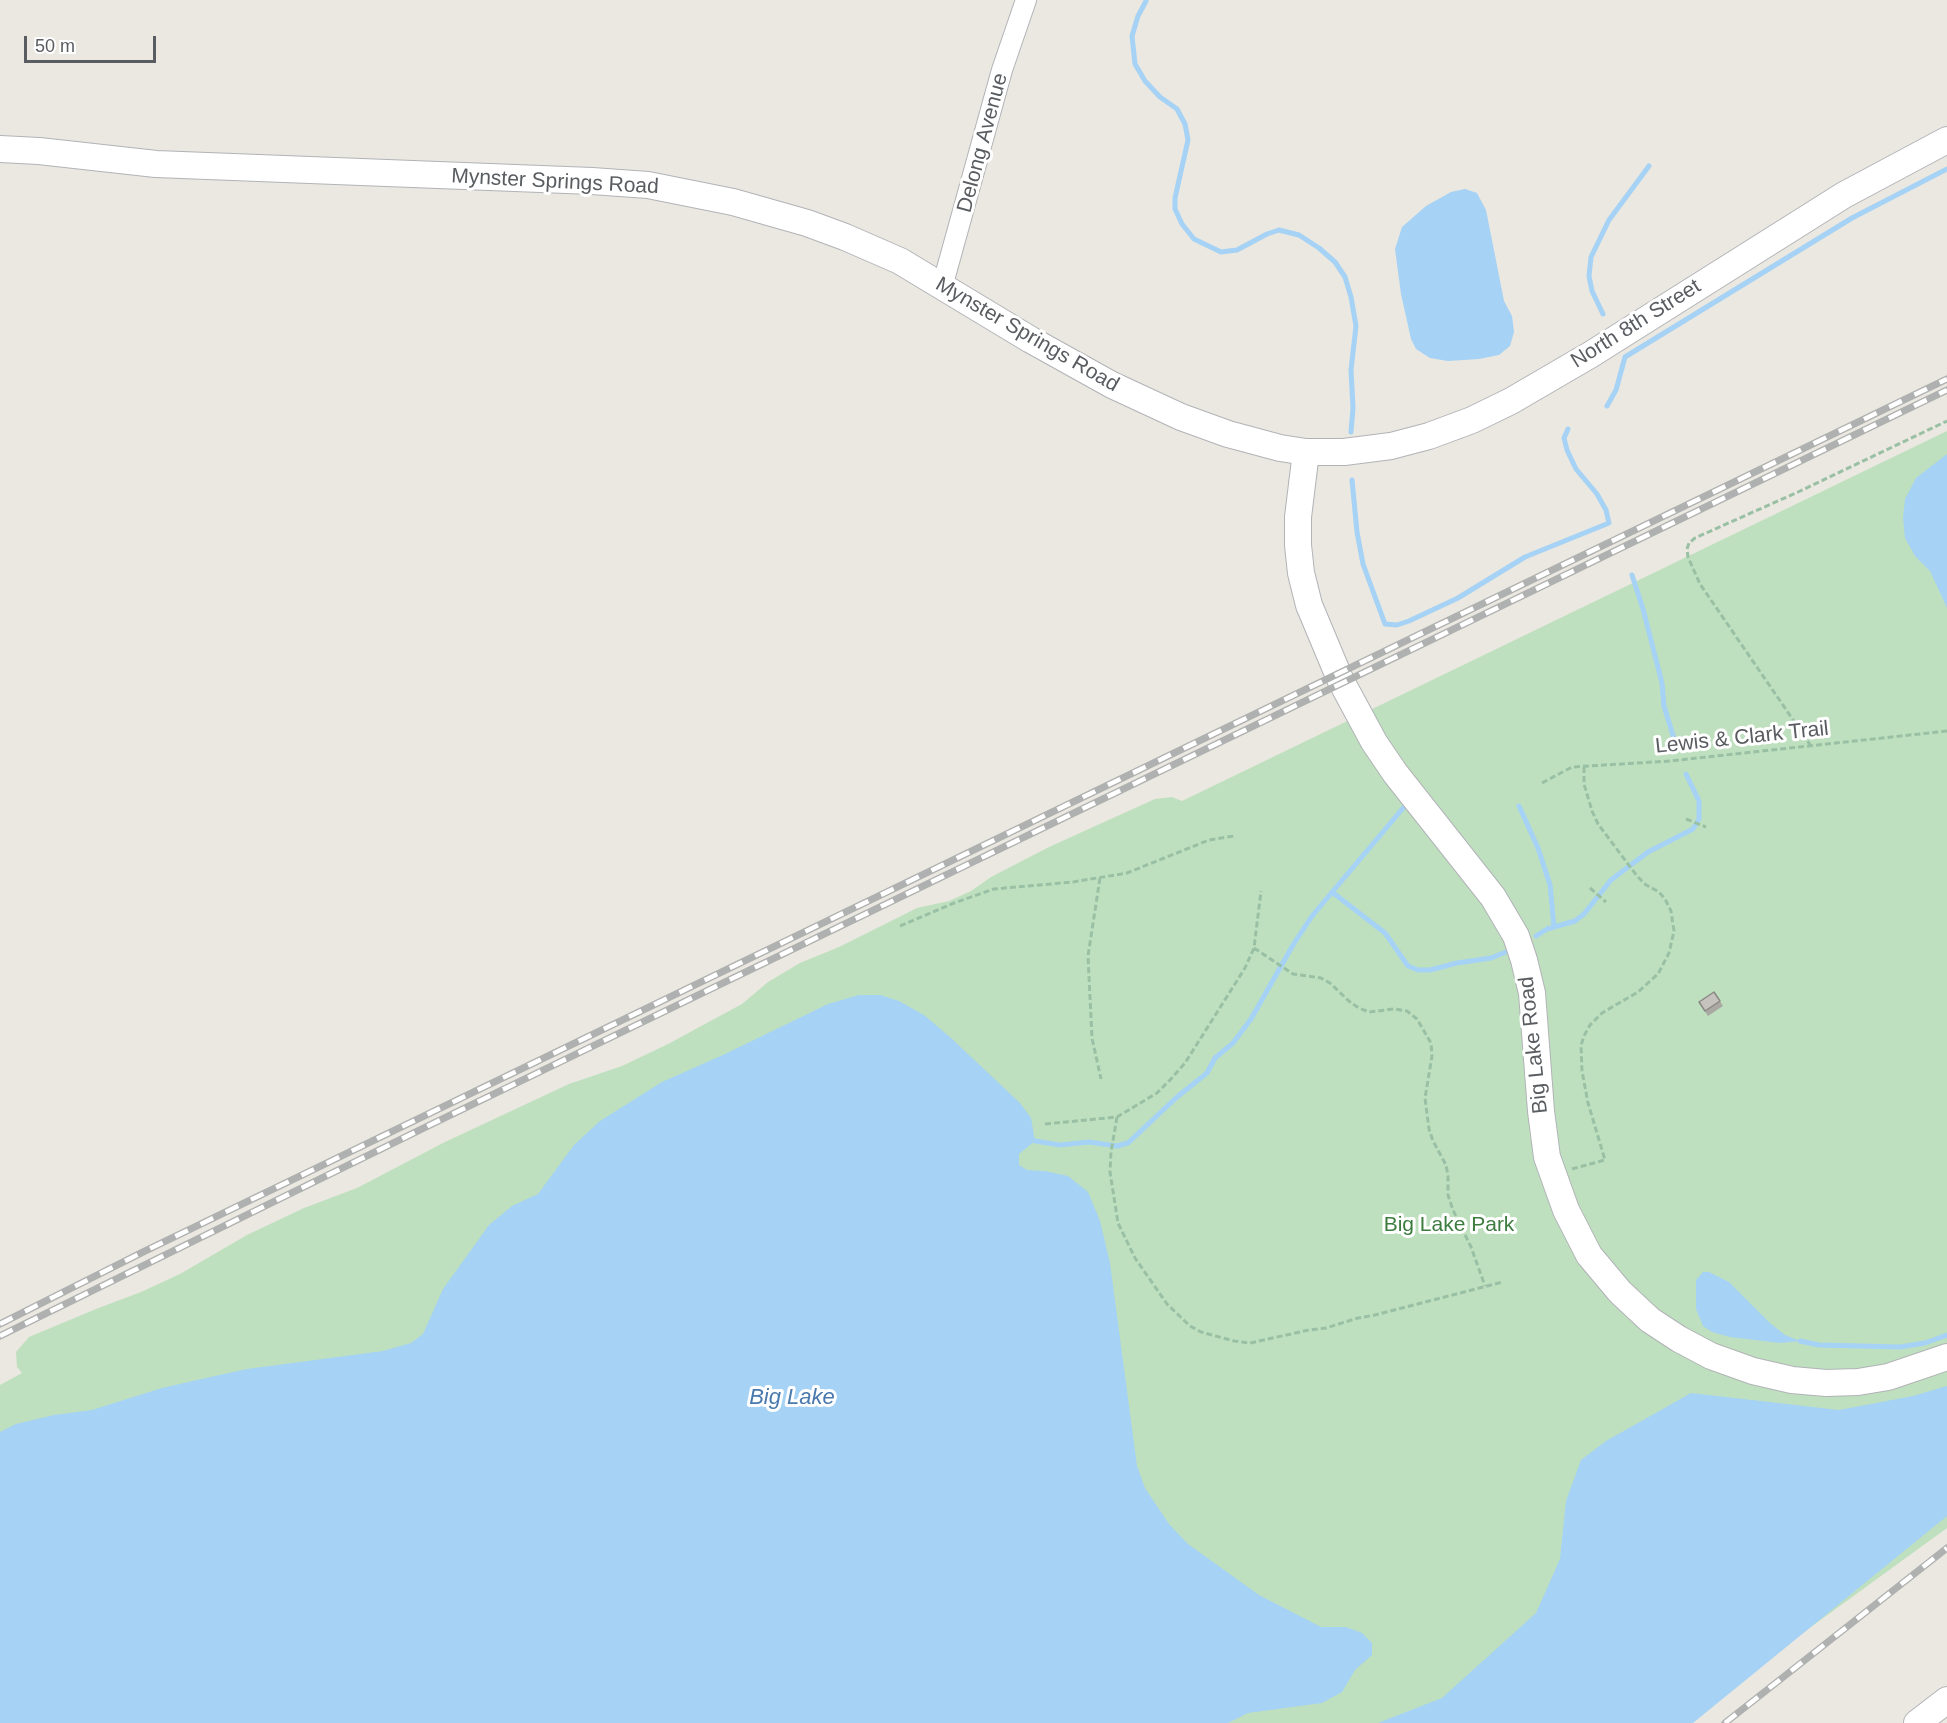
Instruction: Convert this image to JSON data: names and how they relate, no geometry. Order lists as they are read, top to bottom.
{
  "streets": {
    "street": [
      "Delong Avenue",
      "Mynster Springs Road",
      "North 8th Street",
      "Big Lake Road"
    ],
    "path": ["Lewis & Clark Trail"]
  },
  "crossings": [
    ["Delong Avenue", "Mynster Springs Road"],
    ["Mynster Springs Road", "North 8th Street"],
    ["Mynster Springs Road", "Big Lake Road"],
    ["North 8th Street", "Big Lake Road"]
  ],
  "water": ["Big Lake"],
  "parks": ["Big Lake Park"],
  "scale_bar": "50 m"
}
